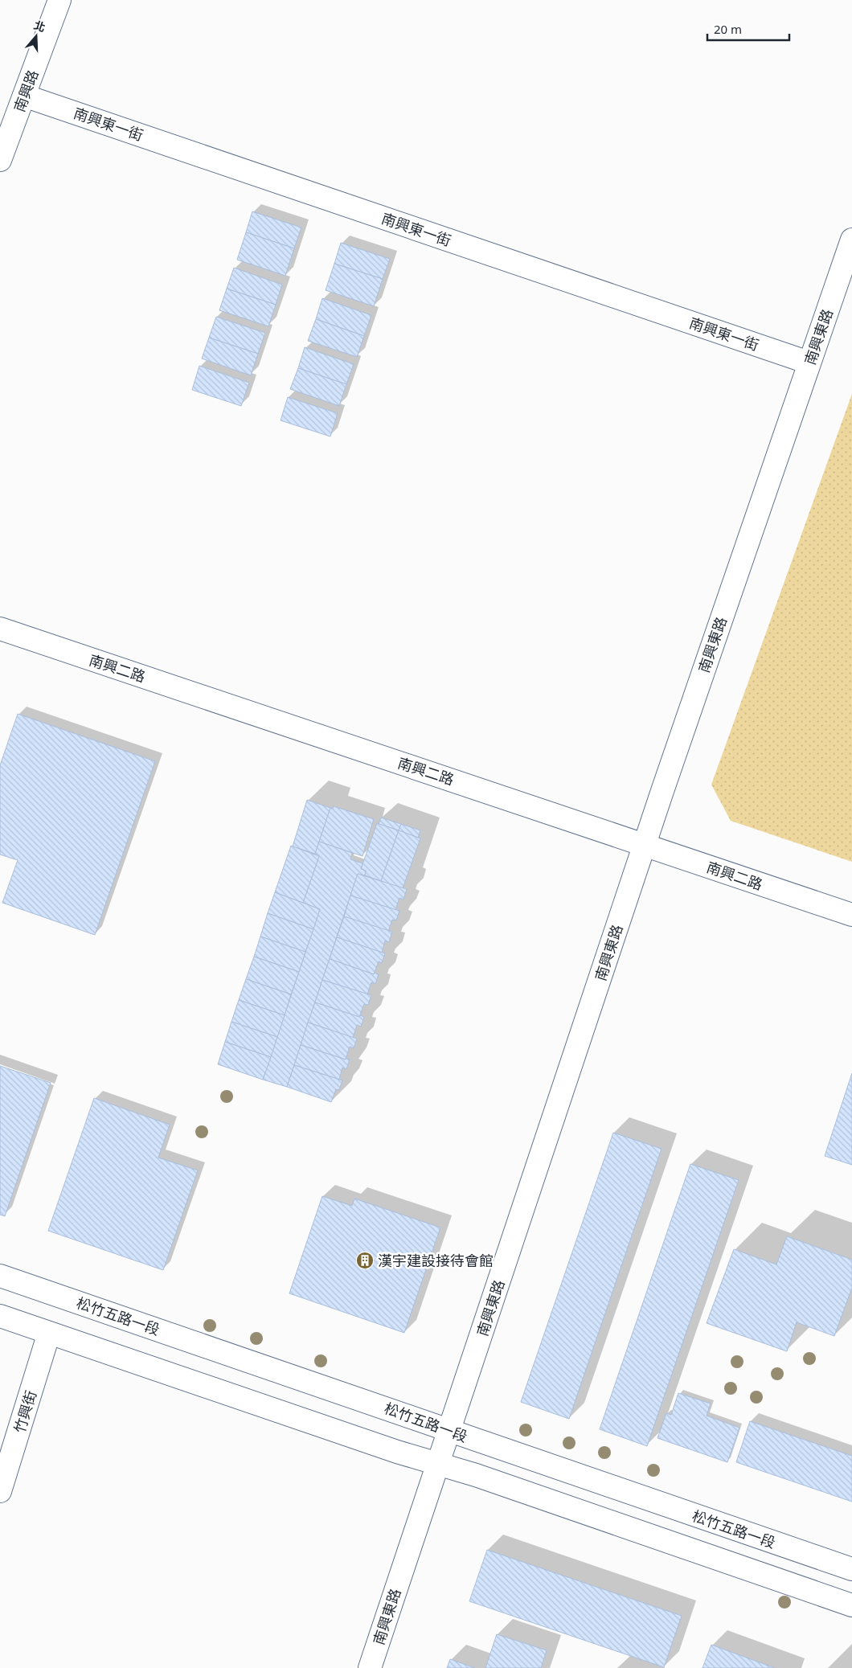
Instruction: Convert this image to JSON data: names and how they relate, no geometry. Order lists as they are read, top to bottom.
{
  "streets": {
    "street": [
      "南興路",
      "南興東一街",
      "南興東路",
      "南興二路",
      "松竹五路一段",
      "竹興街"
    ]
  },
  "crossings": [
    ["南興路", "南興東一街"],
    ["南興東一街", "南興東路"],
    ["南興東路", "南興二路"],
    ["南興東路", "松竹五路一段"]
  ],
  "places": {
    "building": ["漢宇建設接待會館"]
  },
  "scale_bar": "20 m",
  "north": "top"
}
